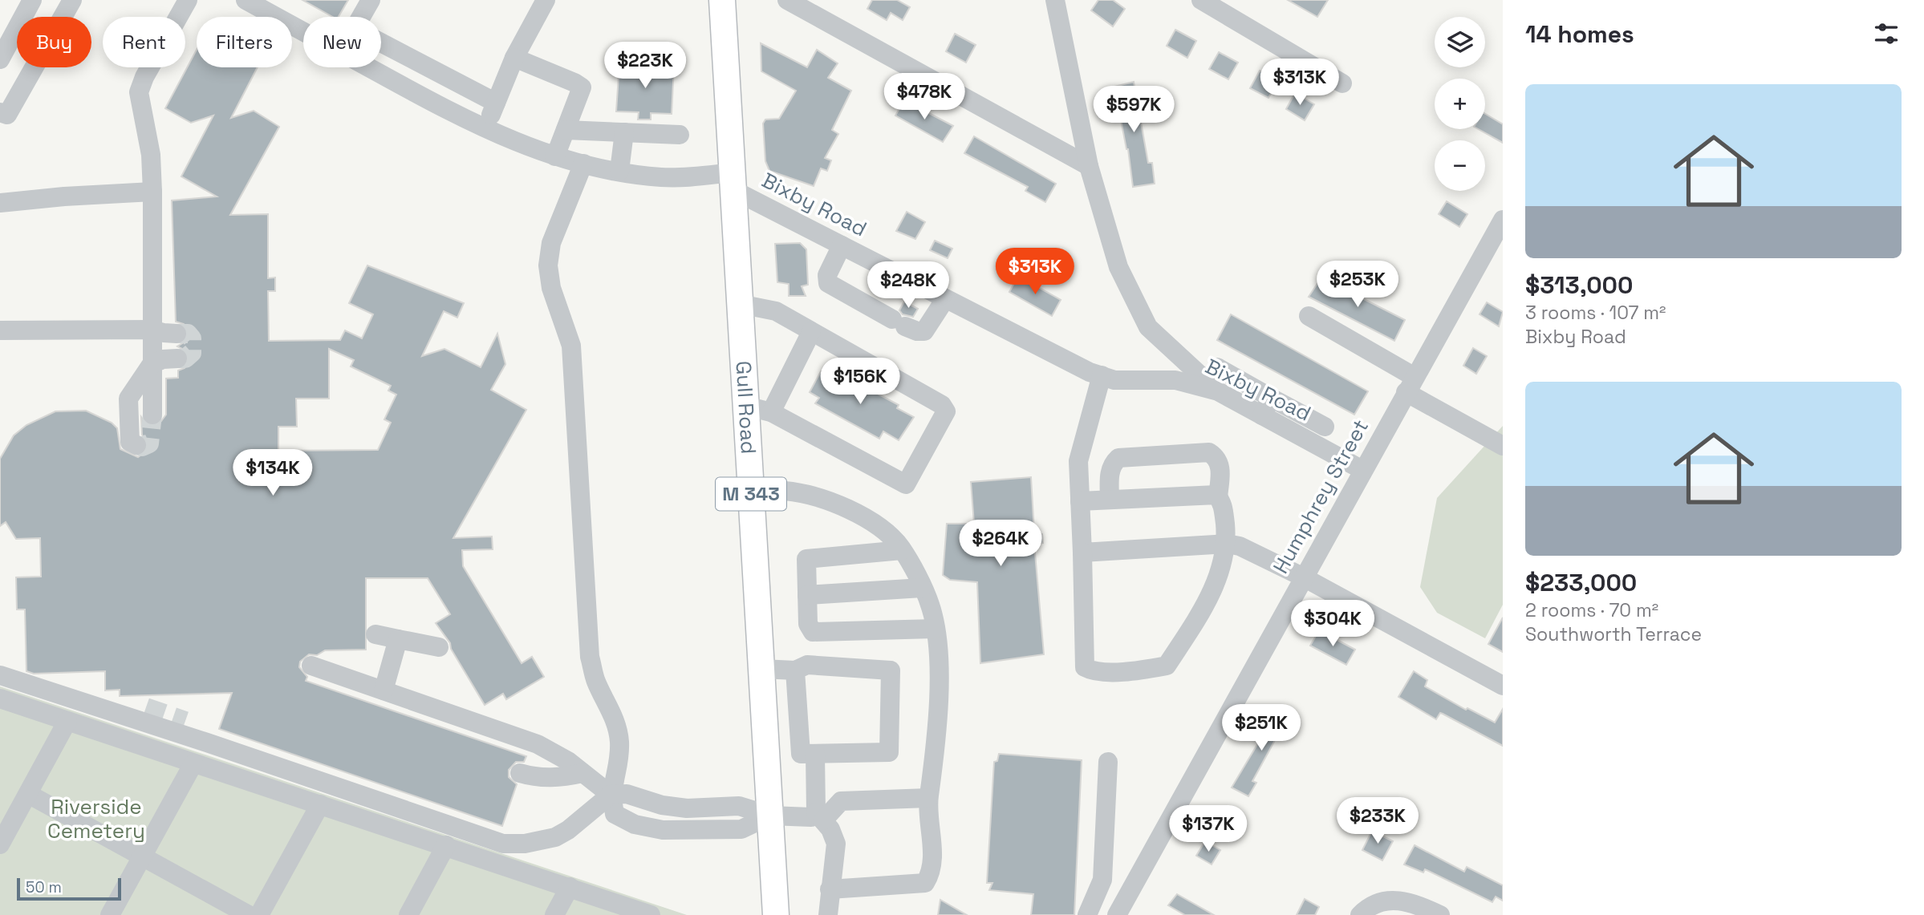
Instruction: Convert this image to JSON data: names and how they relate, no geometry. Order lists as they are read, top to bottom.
{
  "streets": {
    "main road": ["Gull Road", "M 343"],
    "street": ["Bixby Road", "Humphrey Street"]
  },
  "crossings": [
    ["Bixby Road", "Gull Road"],
    ["Bixby Road", "Humphrey Street"]
  ],
  "parks": ["Riverside Cemetery"],
  "scale_bar": "50 m",
  "page": {
    "heading": "14 homes",
    "map_buttons": ["+", "−"],
    "chip": [
      "Buy",
      "Rent",
      "Filters",
      "New"
    ],
    "price": [
      "$223K",
      "$313K",
      "$478K",
      "$597K",
      "$313K",
      "$253K",
      "$248K",
      "$156K",
      "$134K",
      "$264K",
      "$304K",
      "$251K",
      "$233K",
      "$137K"
    ],
    "list": [
      {
        "name": "$313,000",
        "note": "3 rooms · 107 m² · Bixby Road"
      },
      {
        "name": "$233,000",
        "note": "2 rooms · 70 m² · Southworth Terrace"
      }
    ],
    "scale": "50 m"
  }
}
